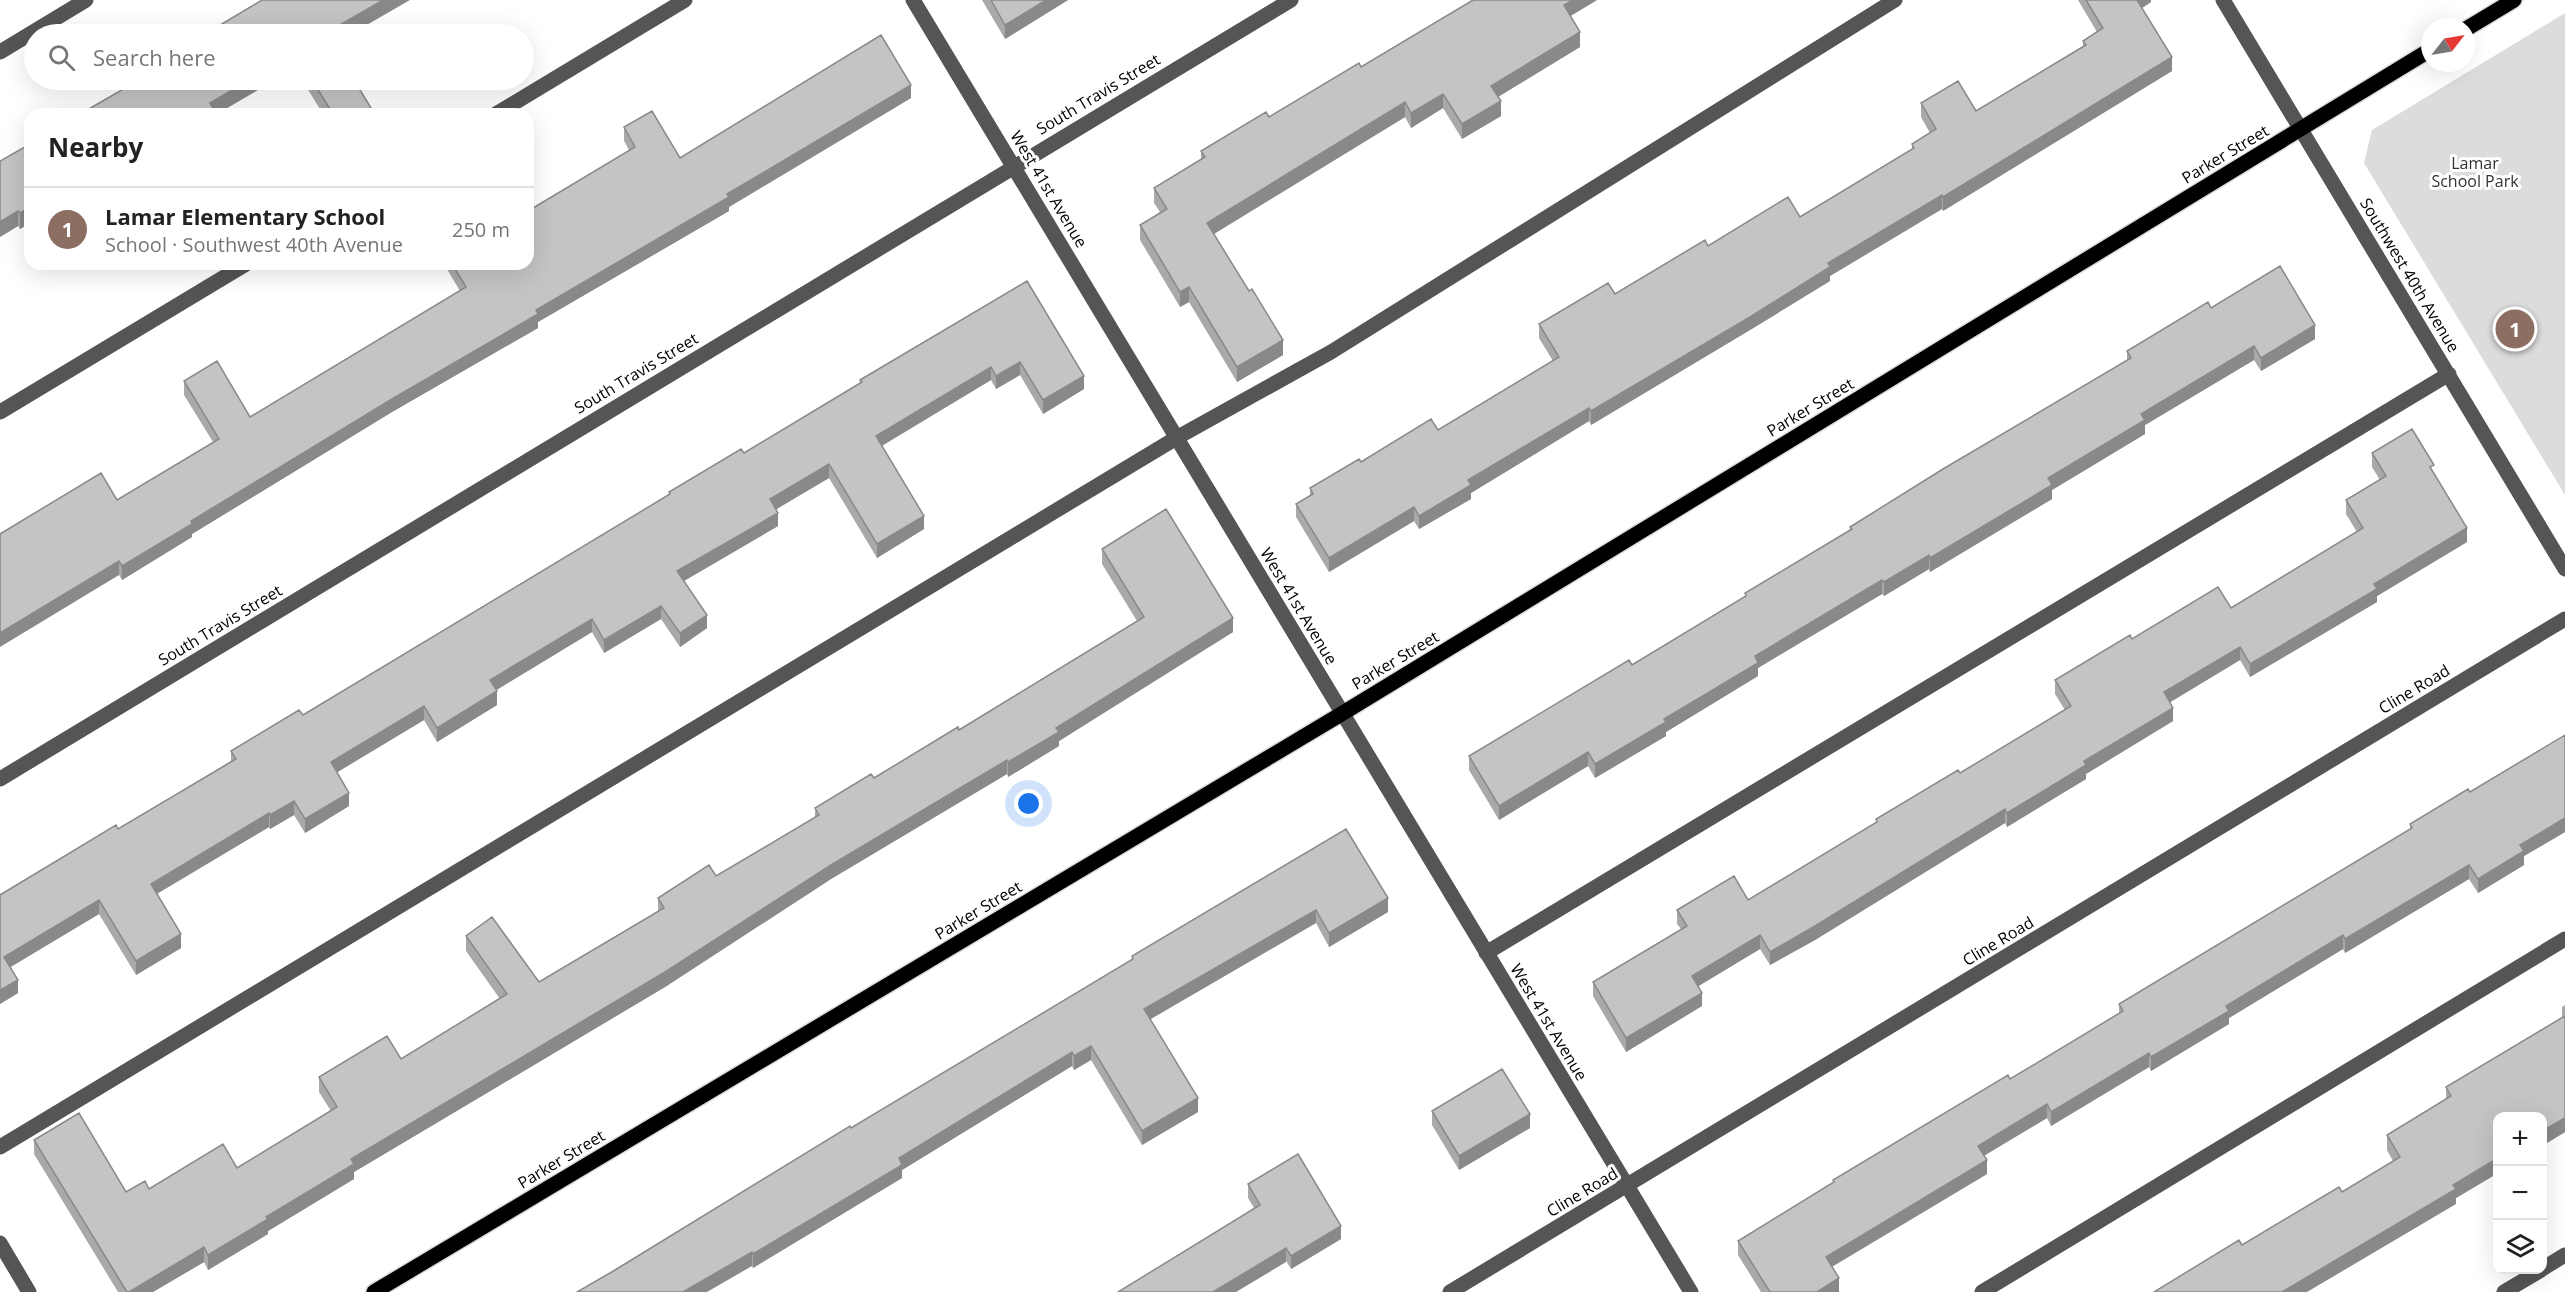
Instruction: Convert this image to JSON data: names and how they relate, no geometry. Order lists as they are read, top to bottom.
{
  "streets": {
    "main road": ["Parker Street"],
    "street": [
      "South Travis Street",
      "West 41st Avenue",
      "Southwest 40th Avenue",
      "Cline Road"
    ]
  },
  "crossings": [
    ["South Travis Street", "West 41st Avenue"],
    ["Parker Street", "West 41st Avenue"],
    ["Parker Street", "Southwest 40th Avenue"],
    ["West 41st Avenue", "Cline Road"]
  ],
  "parks": ["Lamar School Park"],
  "north": "top right",
  "page": {
    "search": "Search here",
    "heading": "Nearby",
    "list": [
      {
        "mark": "1",
        "name": "Lamar Elementary School",
        "note": "School · Southwest 40th Avenue",
        "value": "250 m"
      }
    ],
    "pins": "1",
    "map_buttons": ["+", "−"]
  }
}
